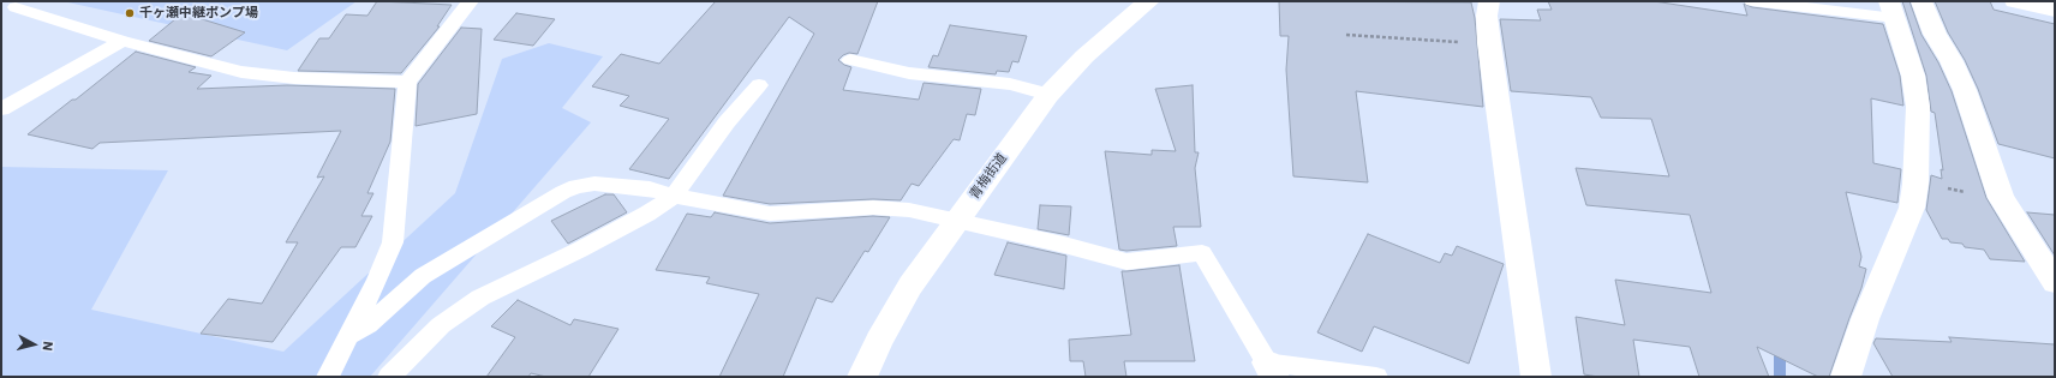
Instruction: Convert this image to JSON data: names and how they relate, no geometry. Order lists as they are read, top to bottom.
{
  "streets": {
    "street": ["青梅街道"]
  },
  "places": ["千ヶ瀬中継ポンプ場"],
  "north": "right"
}
